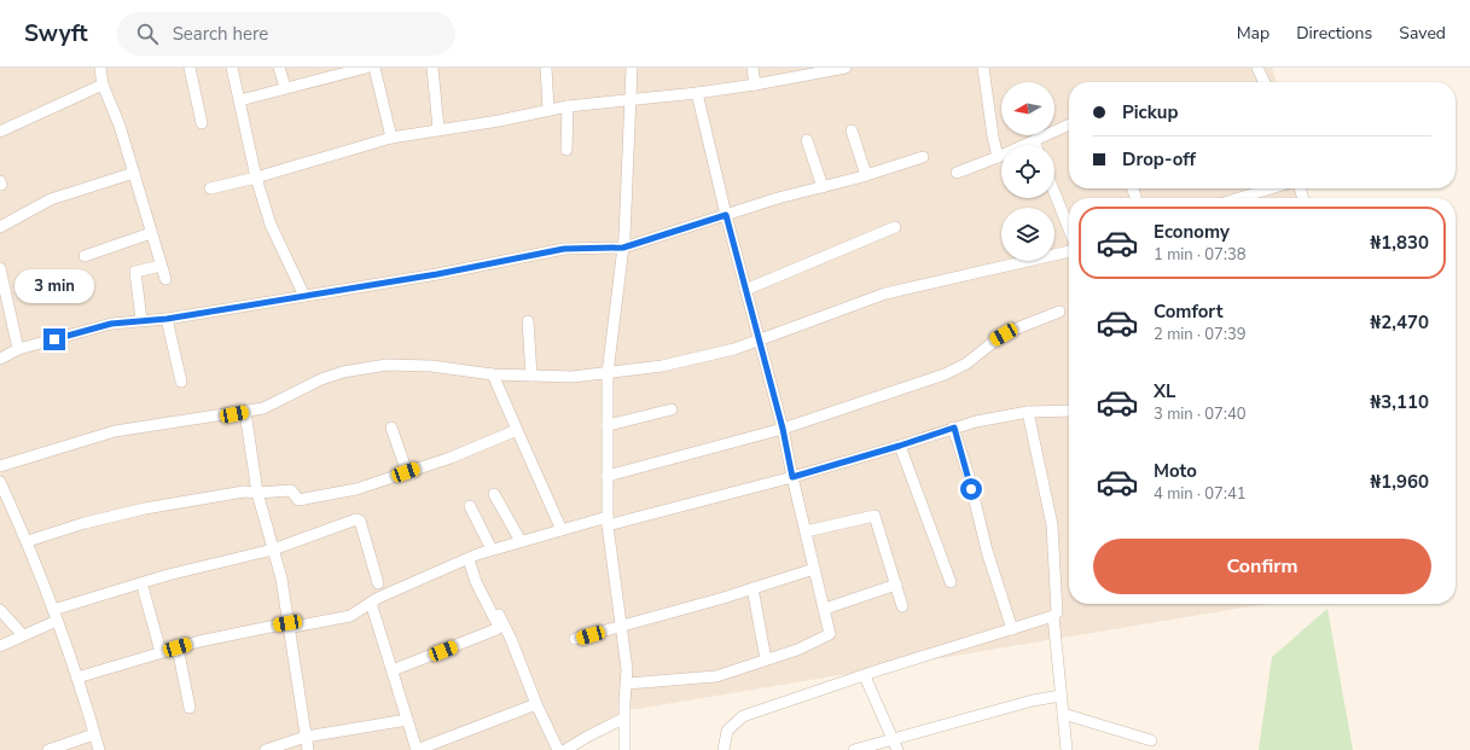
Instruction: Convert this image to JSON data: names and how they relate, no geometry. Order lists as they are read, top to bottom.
{
  "north": "left",
  "page": {
    "header": "Swyft",
    "search": "Search here",
    "nav": ["Map", "Directions", "Saved"],
    "banner": ["Pickup", "Drop-off"],
    "list": [
      {
        "name": "Economy",
        "note": "1 min · 07:38",
        "value": "₦1,830"
      },
      {
        "name": "Comfort",
        "note": "2 min · 07:39",
        "value": "₦2,470"
      },
      {
        "name": "XL",
        "note": "3 min · 07:40",
        "value": "₦3,110"
      },
      {
        "name": "Moto",
        "note": "4 min · 07:41",
        "value": "₦1,960"
      }
    ],
    "bubble": "3 min",
    "buttons": "Confirm"
  }
}
